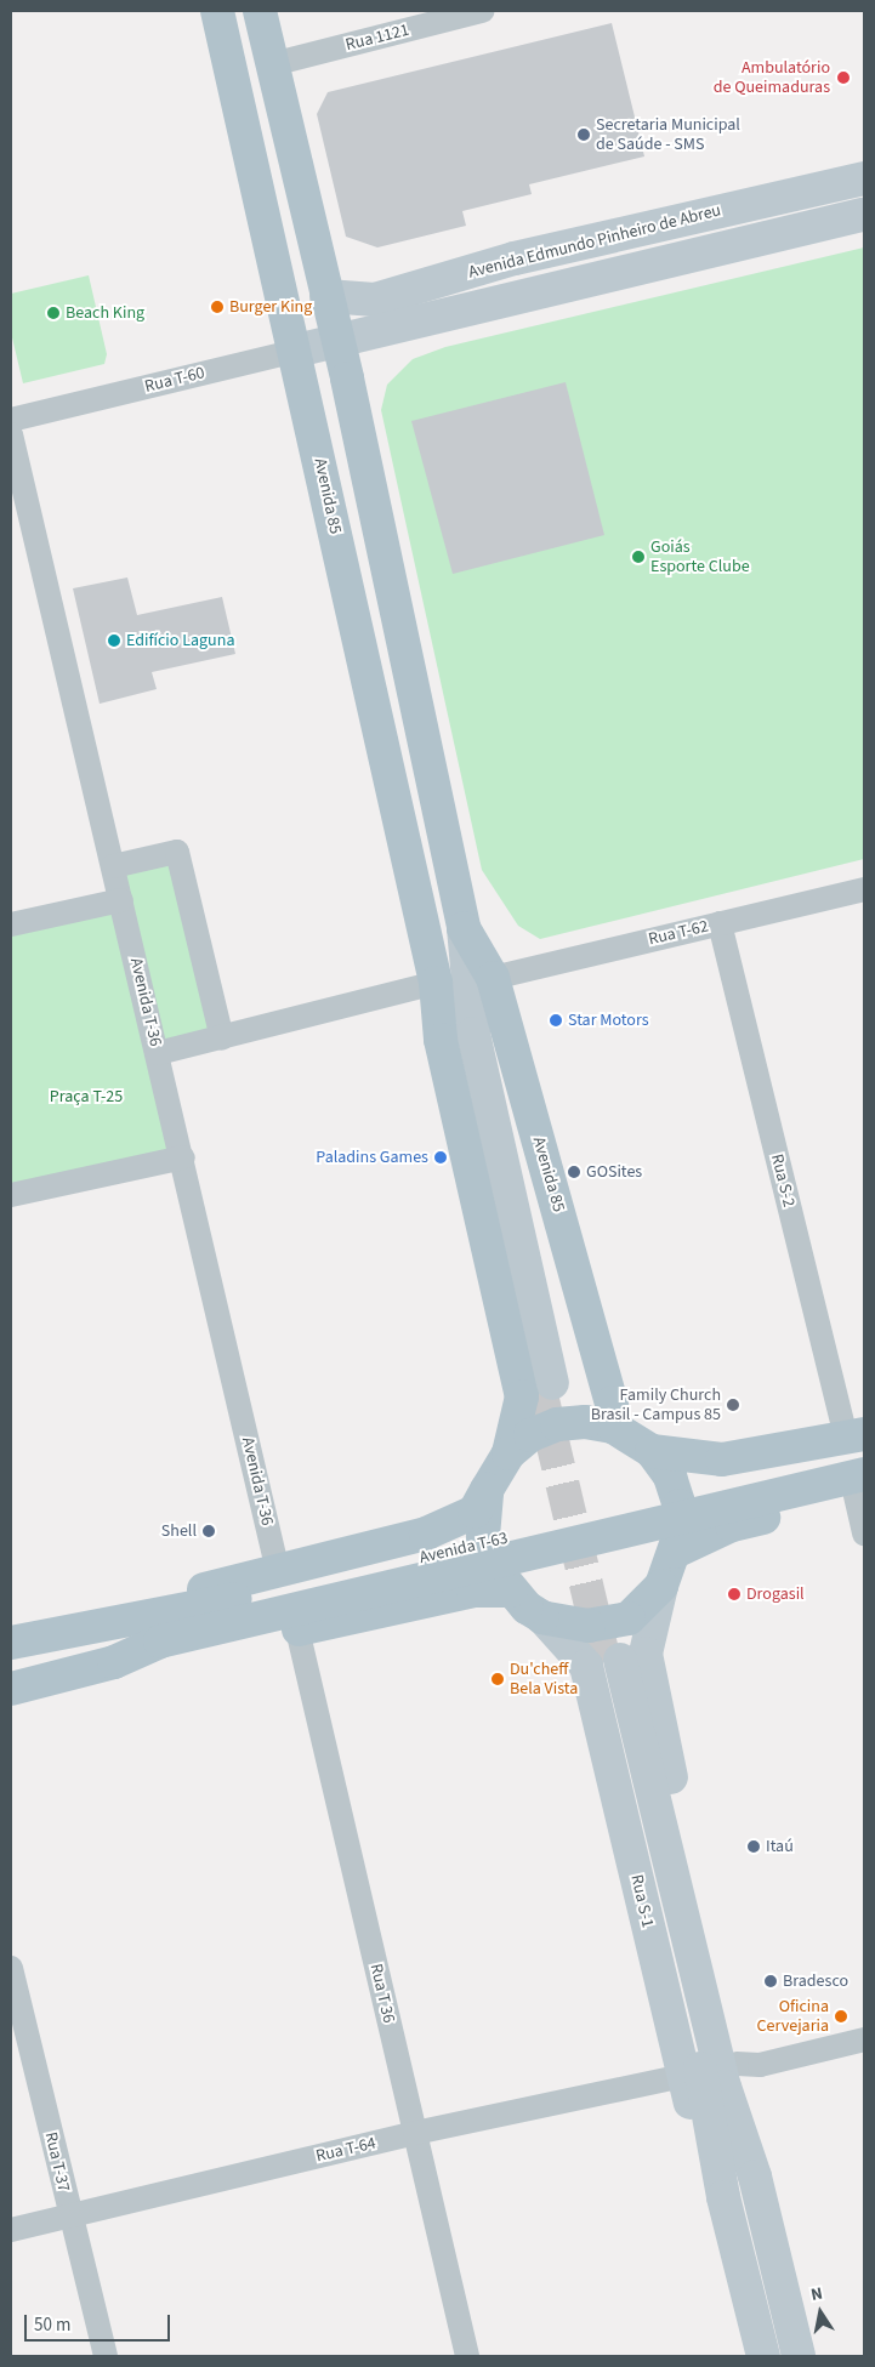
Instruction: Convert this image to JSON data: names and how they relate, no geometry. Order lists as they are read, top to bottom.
{
  "streets": {
    "main road": [
      "Avenida Edmundo Pinheiro de Abreu",
      "Rua T-60",
      "Avenida 85",
      "Avenida T-63",
      "Rua S-1"
    ],
    "street": [
      "Rua 1121",
      "Rua T-62",
      "Avenida T-36",
      "Rua S-2",
      "Rua T 36",
      "Rua T-64",
      "Rua T-37"
    ]
  },
  "crossings": [
    ["Rua 1121", "Avenida 85"],
    ["Avenida Edmundo Pinheiro de Abreu", "Avenida 85"],
    ["Rua T-60", "Avenida 85"],
    ["Avenida 85", "Rua T-62"],
    ["Avenida 85", "Avenida T-63"],
    ["Avenida 85", "Rua S-1"],
    ["Rua T-62", "Rua S-2"],
    ["Avenida T-36", "Avenida T-63"],
    ["Rua S-2", "Avenida T-63"],
    ["Avenida T-63", "Rua S-1"],
    ["Avenida T-63", "Rua T 36"],
    ["Rua S-1", "Rua T-64"],
    ["Rua T 36", "Rua T-64"],
    ["Rua T-64", "Rua T-37"]
  ],
  "parks": ["Praça T-25"],
  "places": [
    "Ambulatório de Queimaduras",
    "Secretaria Municipal de Saúde - SMS",
    "Burger King",
    "Beach King",
    "Goiás Esporte Clube",
    "Edifício Laguna",
    "Star Motors",
    "Paladins Games",
    "GOSites",
    "Family Church Brasil - Campus 85",
    "Shell",
    "Drogasil",
    "Du'cheff Bela Vista",
    "Itaú",
    "Bradesco",
    "Oficina Cervejaria"
  ],
  "scale_bar": "50 m",
  "north": "top"
}
